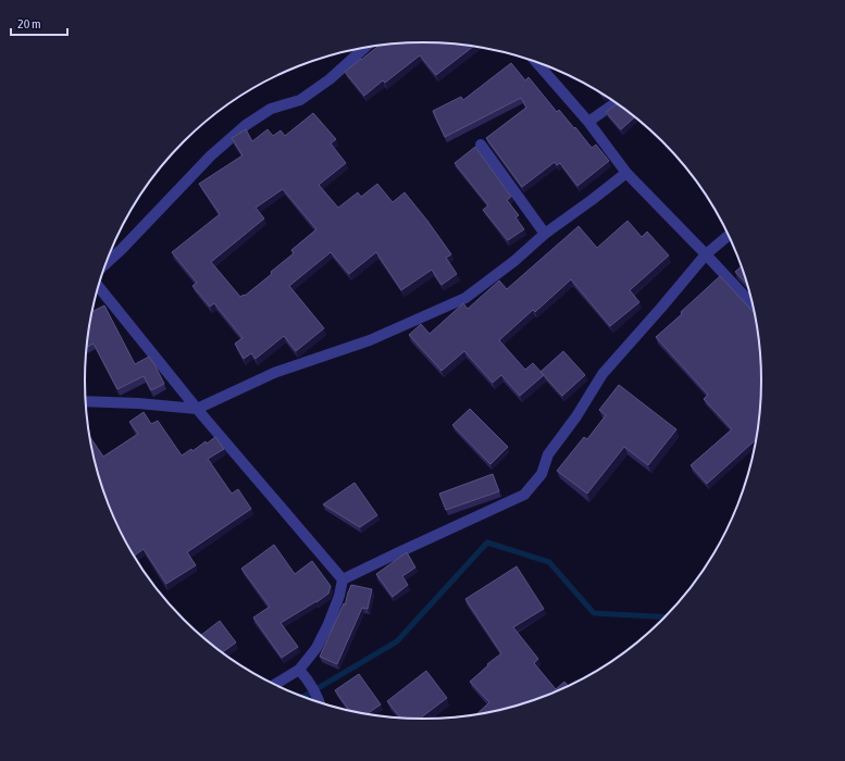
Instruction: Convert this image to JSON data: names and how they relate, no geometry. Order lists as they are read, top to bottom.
{
  "scale_bar": "20 m"
}
